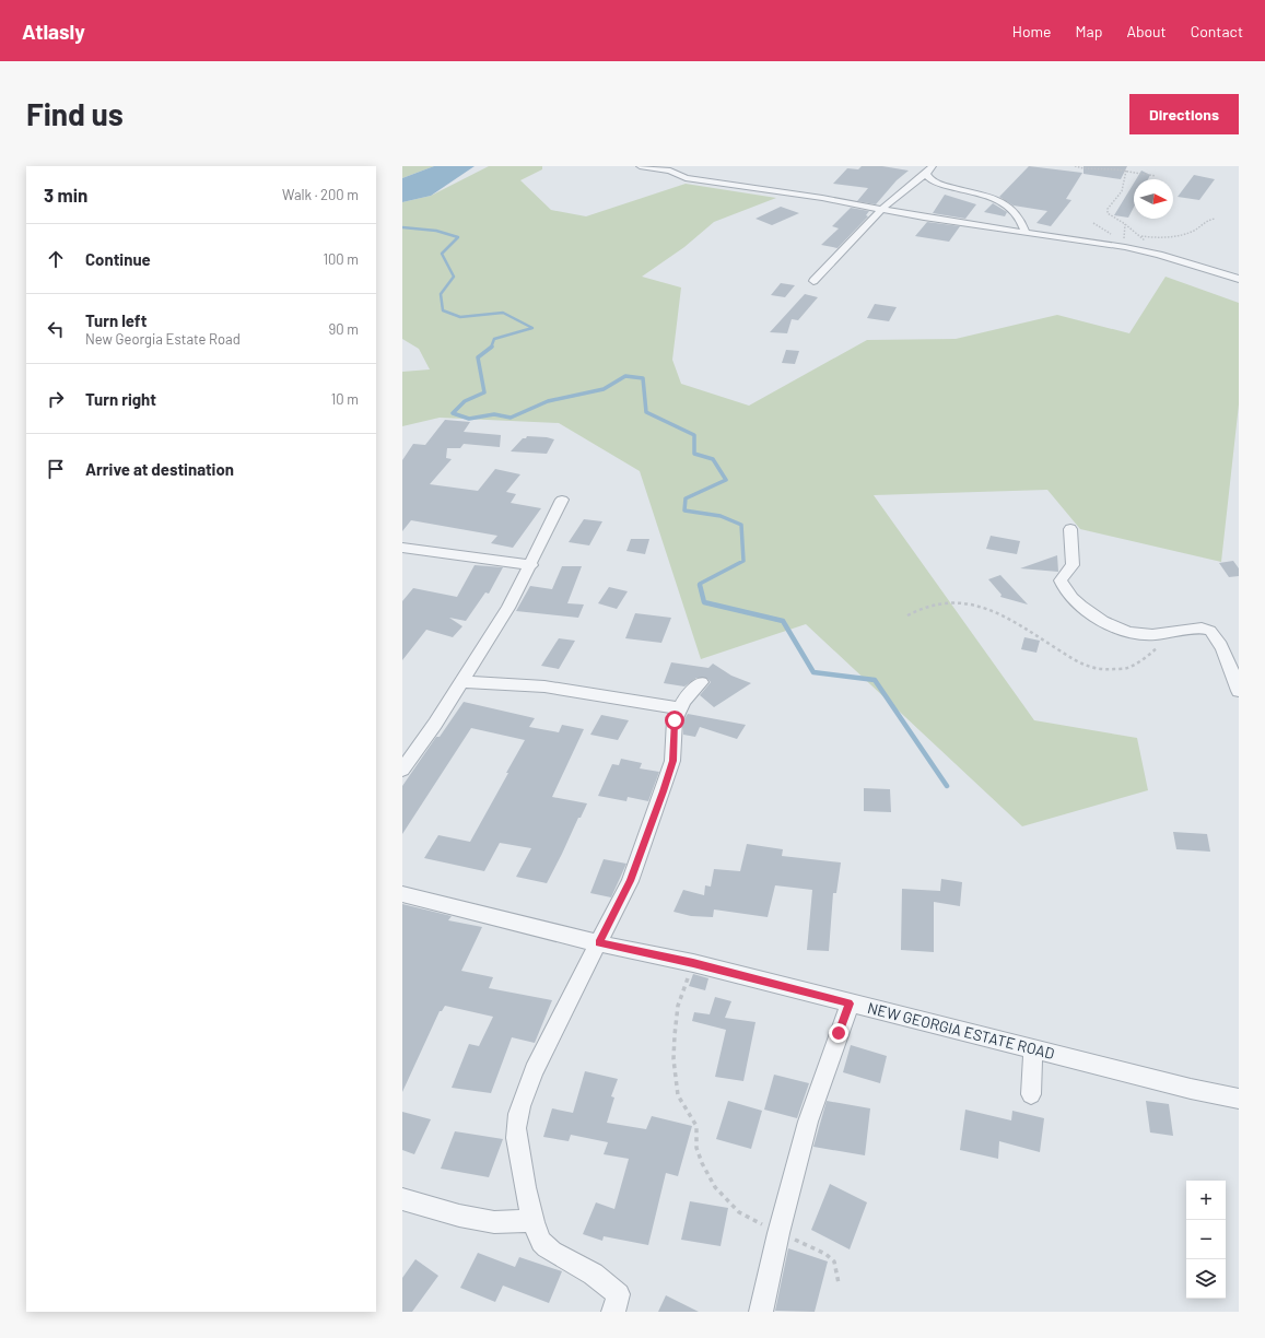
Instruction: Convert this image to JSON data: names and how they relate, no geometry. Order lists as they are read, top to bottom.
{
  "streets": {
    "street": ["NEW GEORGIA ESTATE ROAD"]
  },
  "north": "right",
  "page": {
    "header": "Atlasly",
    "nav": [
      "Home",
      "Map",
      "About",
      "Contact"
    ],
    "buttons": "Directions",
    "title": "Find us",
    "heading": ["3 min", "Walk · 200 m"],
    "list": [
      ["Continue", "100 m"],
      ["Turn left", "New Georgia Estate Road", "90 m"],
      ["Turn right", "10 m"],
      "Arrive at destination"
    ],
    "map_buttons": ["+", "−"]
  }
}
